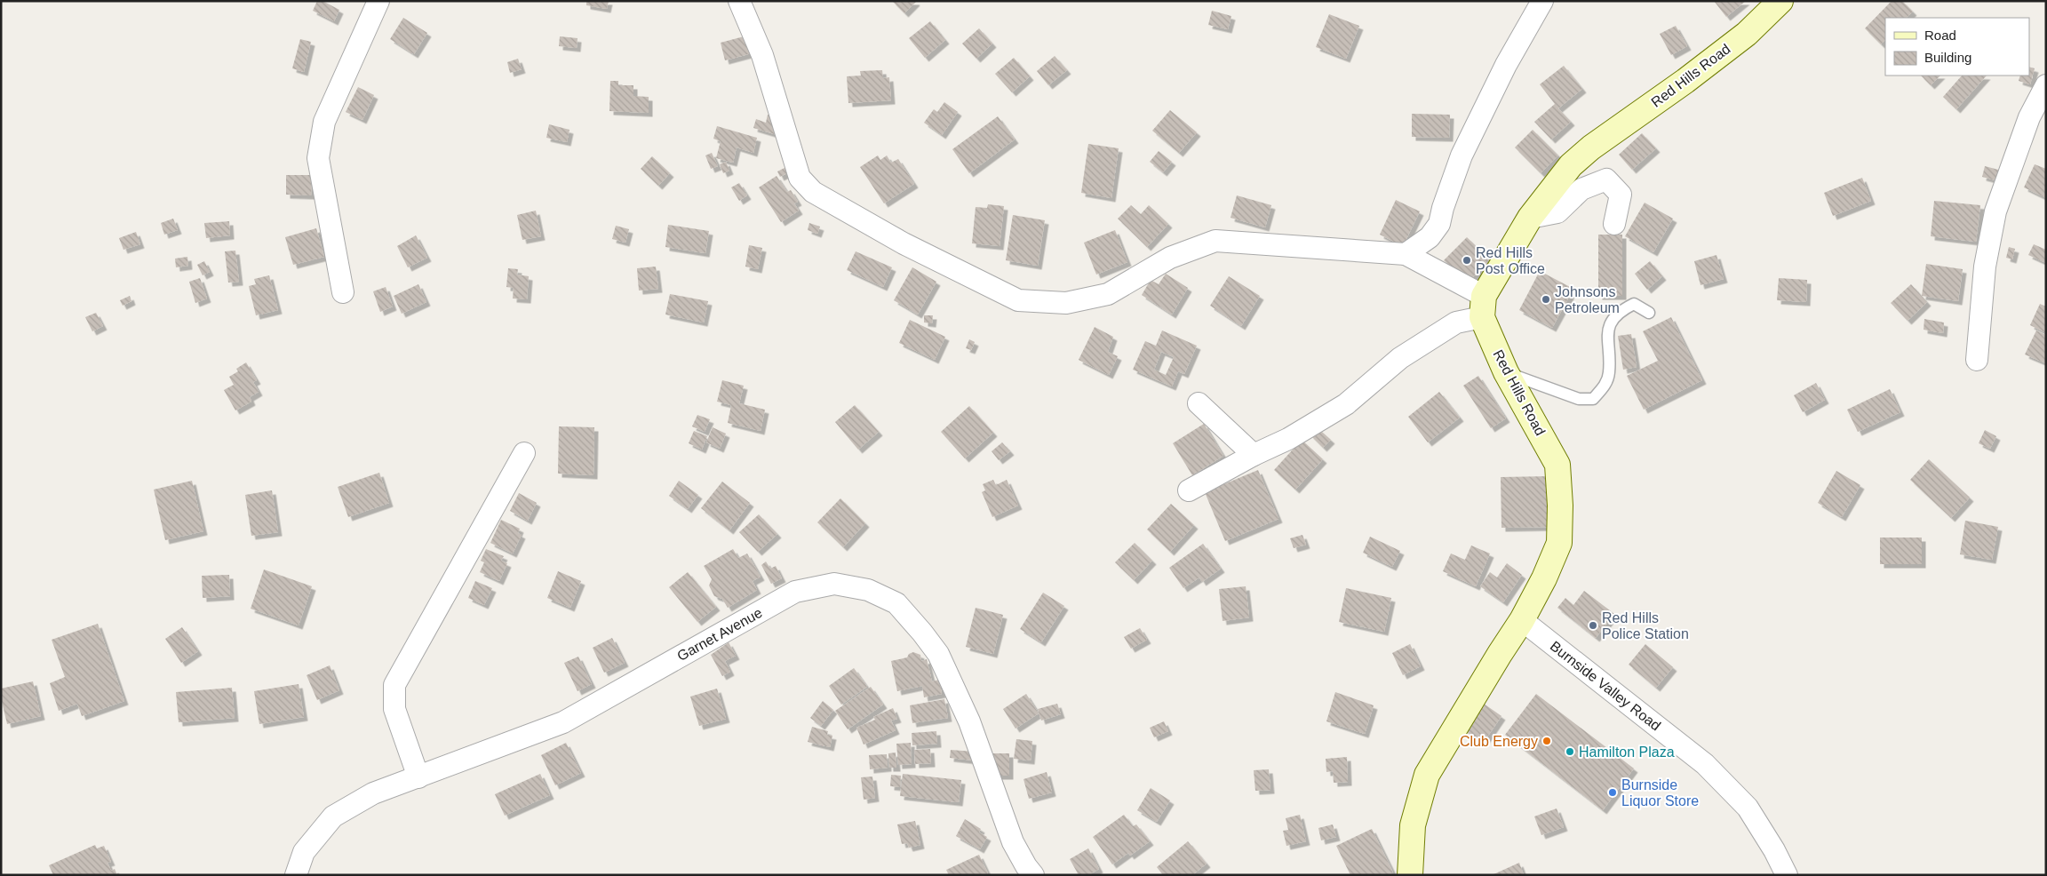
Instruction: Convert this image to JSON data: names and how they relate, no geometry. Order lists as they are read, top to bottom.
{
  "streets": {
    "main road": ["Red Hills Road"],
    "street": ["Garnet Avenue", "Burnside Valley Road"]
  },
  "crossings": [
    ["Red Hills Road", "Burnside Valley Road"]
  ],
  "places": [
    "Red Hills Post Office",
    "Johnsons Petroleum",
    "Red Hills Police Station",
    "Club Energy",
    "Hamilton Plaza",
    "Burnside Liquor Store"
  ],
  "legend": ["Road", "Building"]
}
